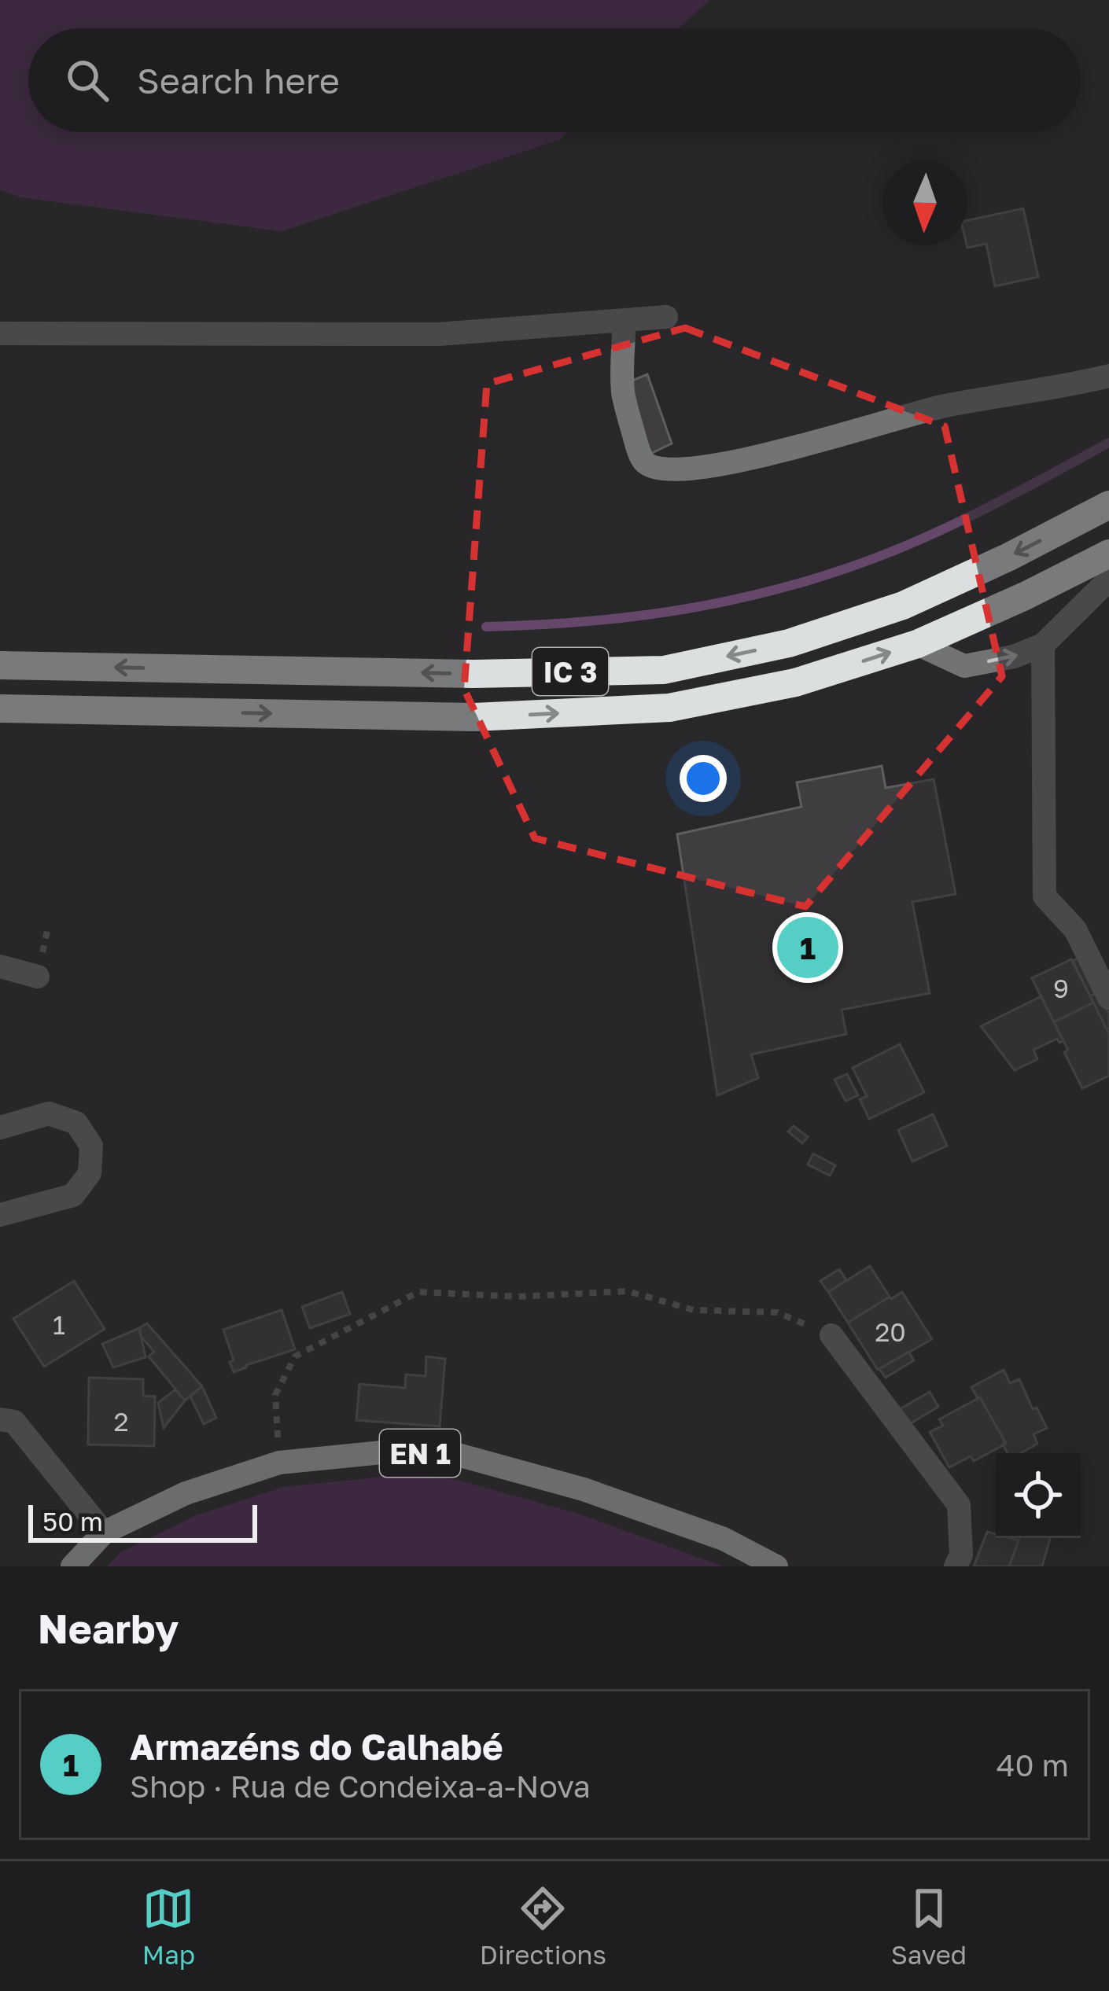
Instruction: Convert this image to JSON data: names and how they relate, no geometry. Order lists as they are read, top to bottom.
{
  "streets": {
    "highway": ["IC 3"],
    "main road": ["EN 1"]
  },
  "house_numbers": [
    "9",
    "1",
    "20",
    "2"
  ],
  "scale_bar": "50 m",
  "north": "bottom",
  "page": {
    "search": "Search here",
    "pins": "1",
    "scale": "50 m",
    "heading": "Nearby",
    "list": [
      {
        "mark": "1",
        "name": "Armazéns do Calhabé",
        "note": "Shop · Rua de Condeixa-a-Nova",
        "value": "40 m"
      }
    ],
    "nav": ["Map", "Directions", "Saved"]
  }
}
